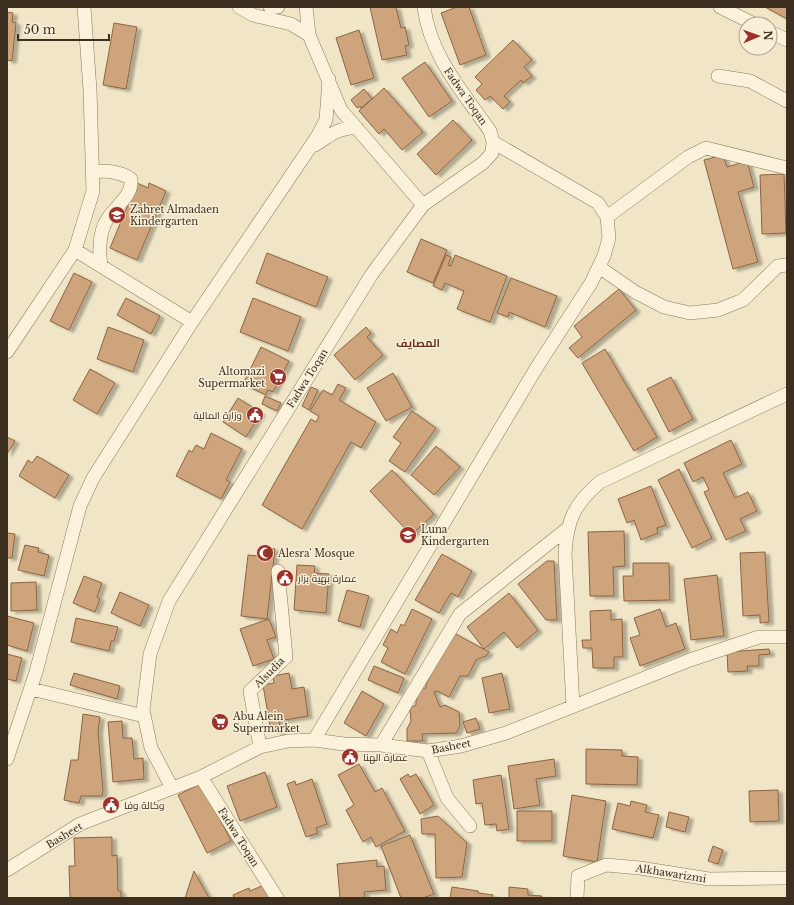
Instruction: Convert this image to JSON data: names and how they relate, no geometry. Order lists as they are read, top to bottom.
{
  "streets": {
    "street": [
      "Fadwa Toqan",
      "Alsudia",
      "Basheet",
      "Alkhawarizmi"
    ]
  },
  "crossings": [
    ["Fadwa Toqan", "Basheet"],
    ["Alsudia", "Basheet"]
  ],
  "districts": ["المصايف"],
  "places": {
    "school or university": ["Zahret Almadaen Kindergarten", "Luna Kindergarten"],
    "supermarket": ["Altomazi Supermarket", "Abu Alein Supermarket"],
    "public building": [
      "وزارة المالية",
      "عمارة بهية بزار",
      "عمارة الهنا",
      "وكالة وفا"
    ],
    "mosque": ["Alesra' Mosque"]
  },
  "scale_bar": "50 m",
  "north": "right"
}
